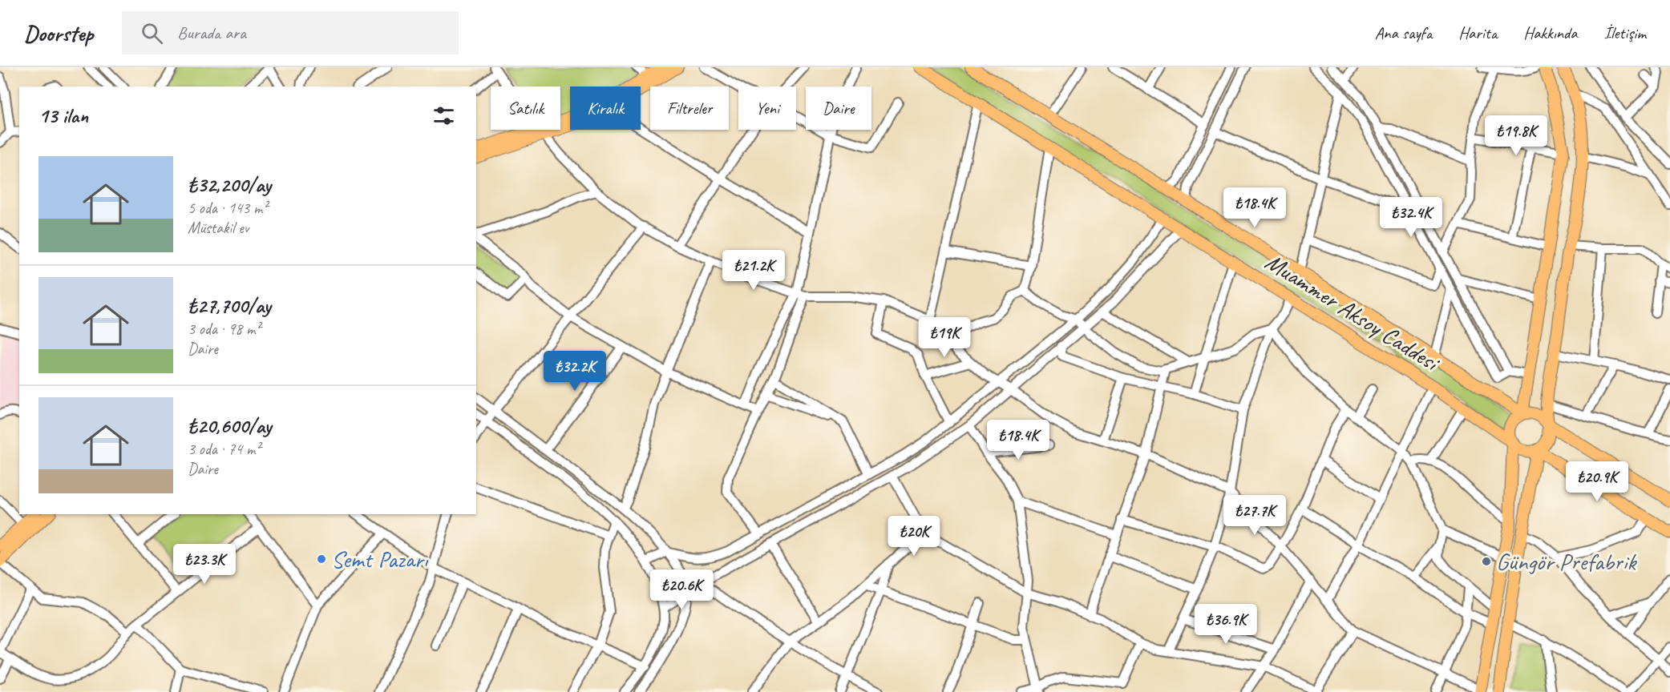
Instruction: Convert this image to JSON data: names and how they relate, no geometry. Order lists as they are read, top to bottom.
{
  "streets": {
    "main road": ["Muammer Aksoy Caddesi"]
  },
  "places": ["Semt Pazarı", "Güngör Prefabrik"],
  "page": {
    "header": "Doorstep",
    "search": "Burada ara",
    "nav": [
      "Ana sayfa",
      "Harita",
      "Hakkında",
      "İletişim"
    ],
    "chip": [
      "Satılık",
      "Kiralık",
      "Filtreler",
      "Yeni",
      "Daire"
    ],
    "heading": "13 ilan",
    "price": [
      "₺19.8K",
      "₺18.4K",
      "₺32.4K",
      "₺21.2K",
      "₺19K",
      "₺32.2K",
      "₺18.4K",
      "₺20.9K",
      "₺27.7K",
      "₺20K",
      "₺23.3K",
      "₺20.6K",
      "₺36.9K"
    ],
    "list": [
      {
        "name": "₺32,200/ay",
        "note": "5 oda · 143 m² · Müstakil ev"
      },
      {
        "name": "₺27,700/ay",
        "note": "3 oda · 98 m² · Daire"
      },
      {
        "name": "₺20,600/ay",
        "note": "3 oda · 74 m² · Daire"
      }
    ]
  }
}
